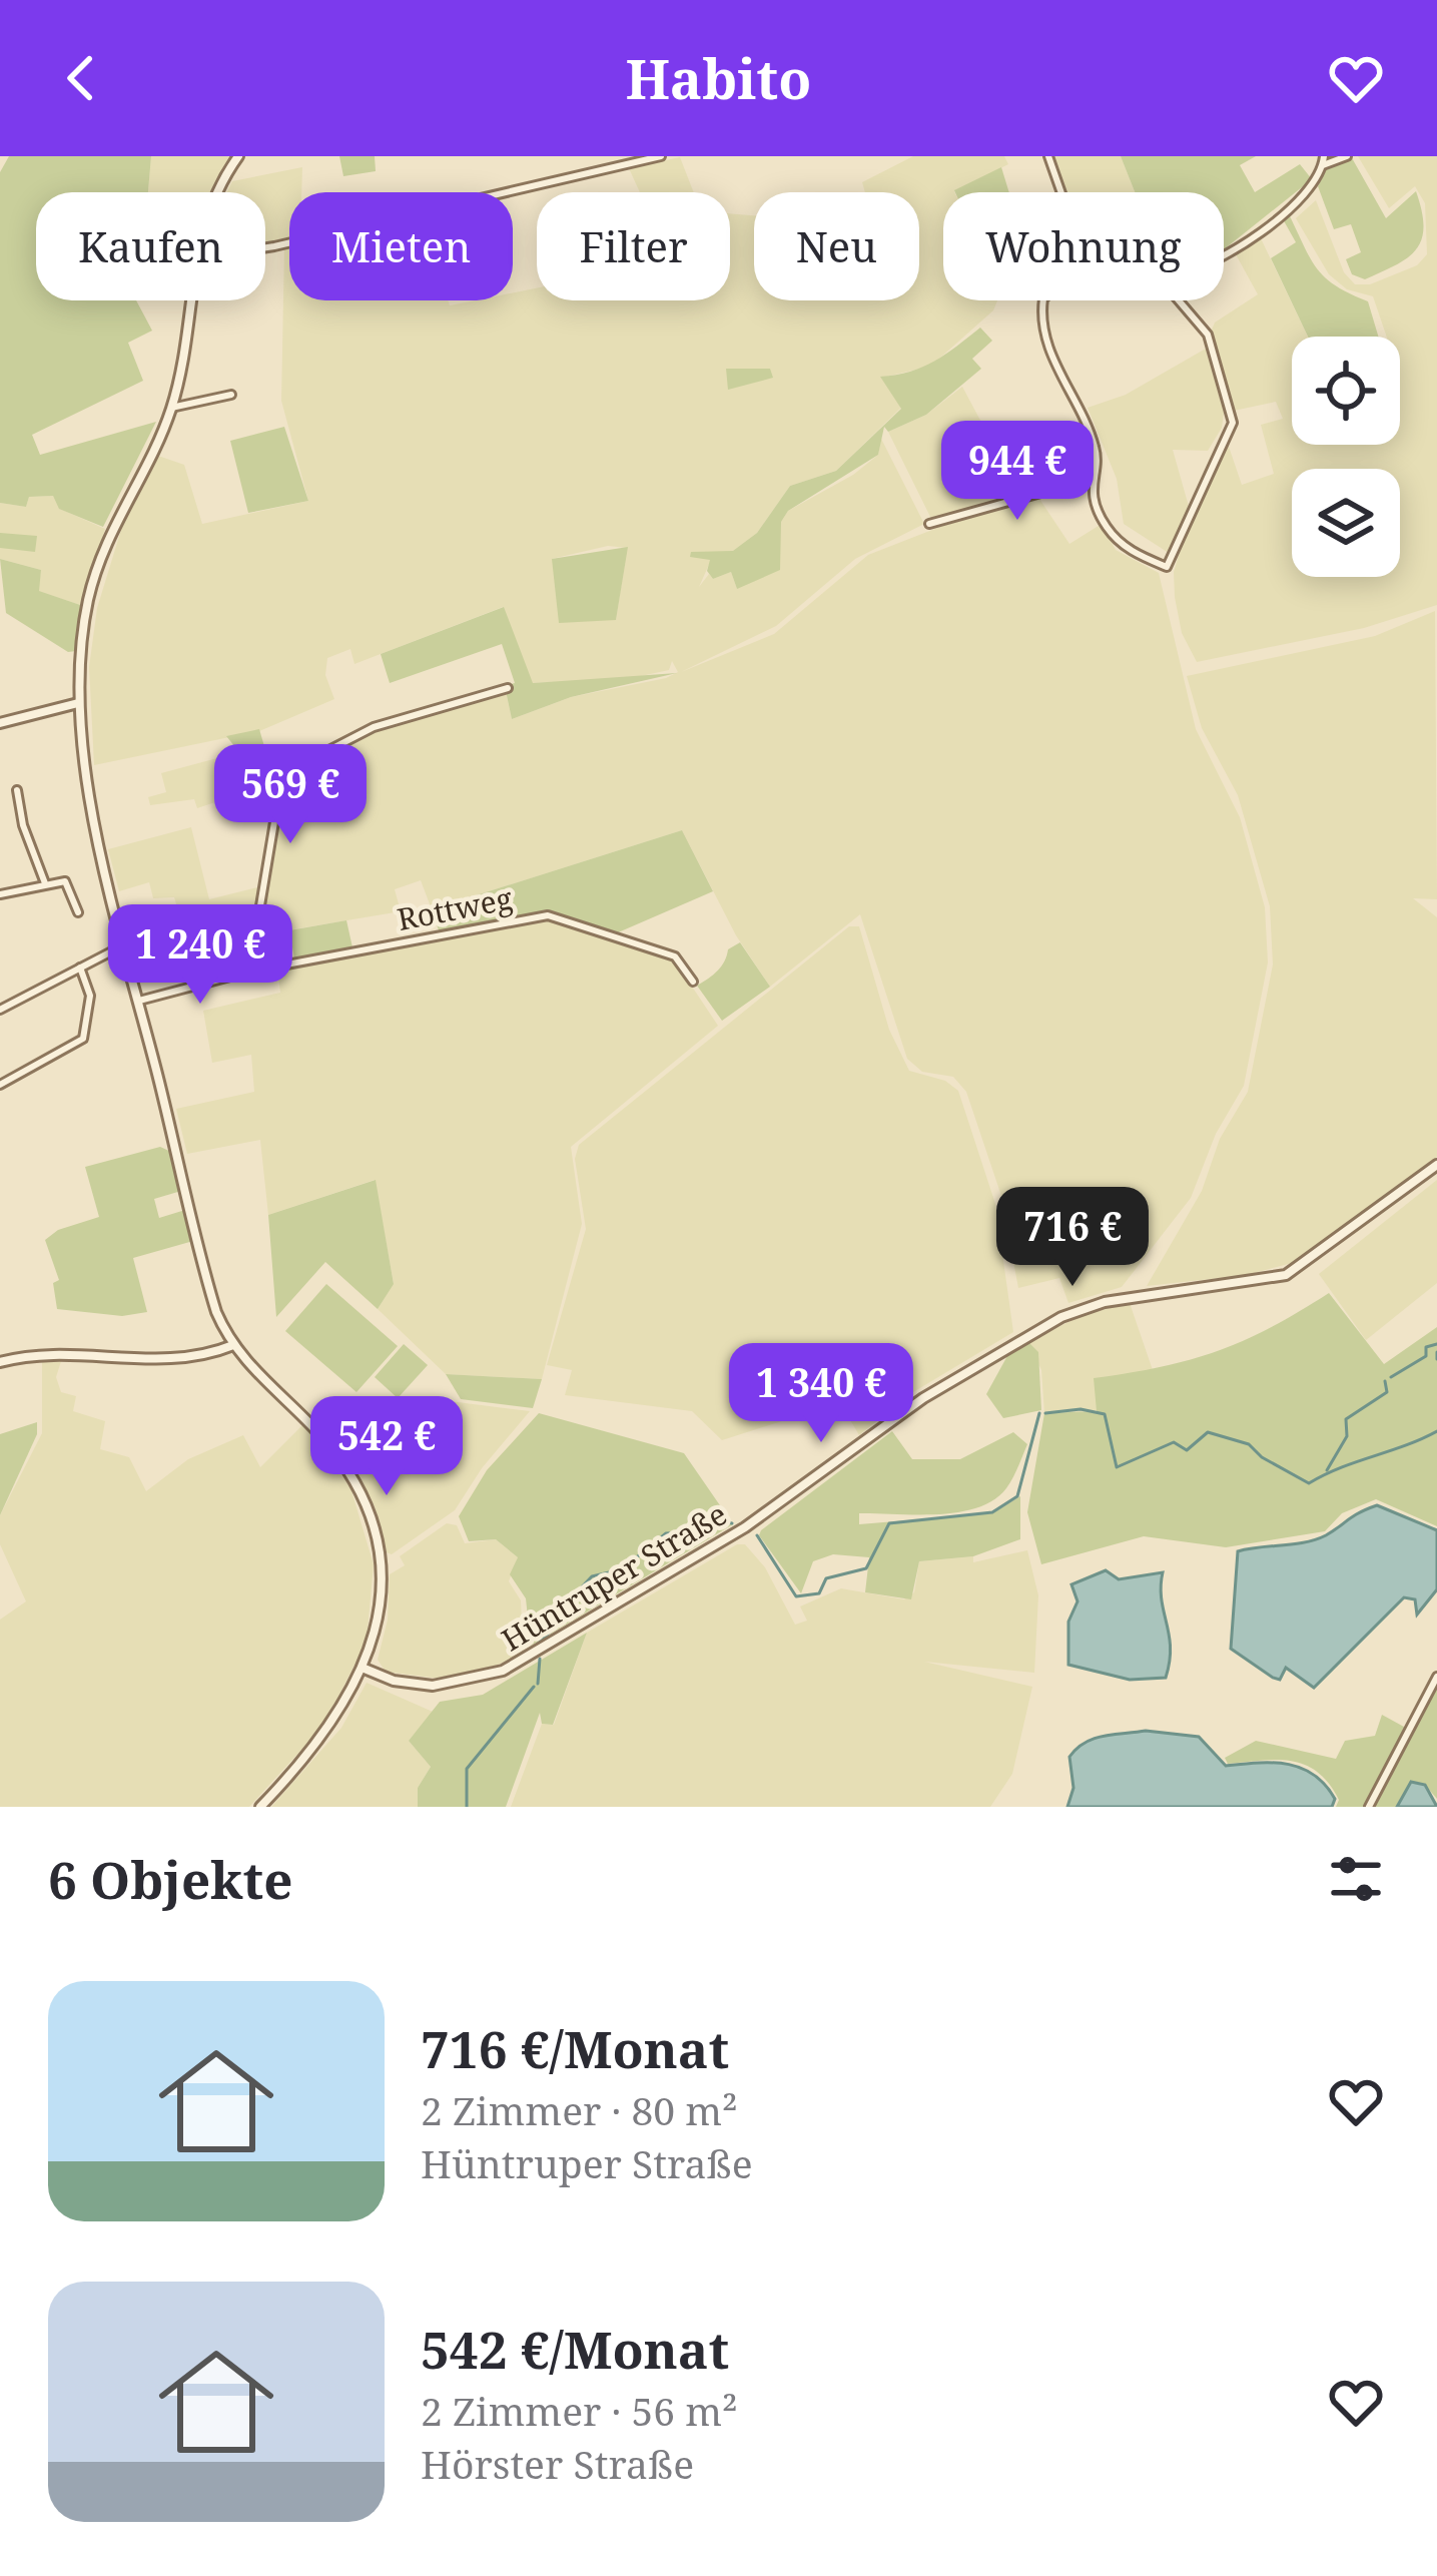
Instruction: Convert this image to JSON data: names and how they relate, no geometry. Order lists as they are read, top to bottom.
{
  "streets": {
    "street": ["Rottweg", "Hüntruper Straße"]
  },
  "page": {
    "header": "Habito",
    "chip": [
      "Kaufen",
      "Mieten",
      "Filter",
      "Neu",
      "Wohnung"
    ],
    "price": [
      "944 €",
      "569 €",
      "1 240 €",
      "716 €",
      "1 340 €",
      "542 €"
    ],
    "heading": "6 Objekte",
    "list": [
      {
        "name": "716 €/Monat",
        "note": "2 Zimmer · 80 m² · Hüntruper Straße"
      },
      {
        "name": "542 €/Monat",
        "note": "2 Zimmer · 56 m² · Hörster Straße"
      }
    ]
  }
}
